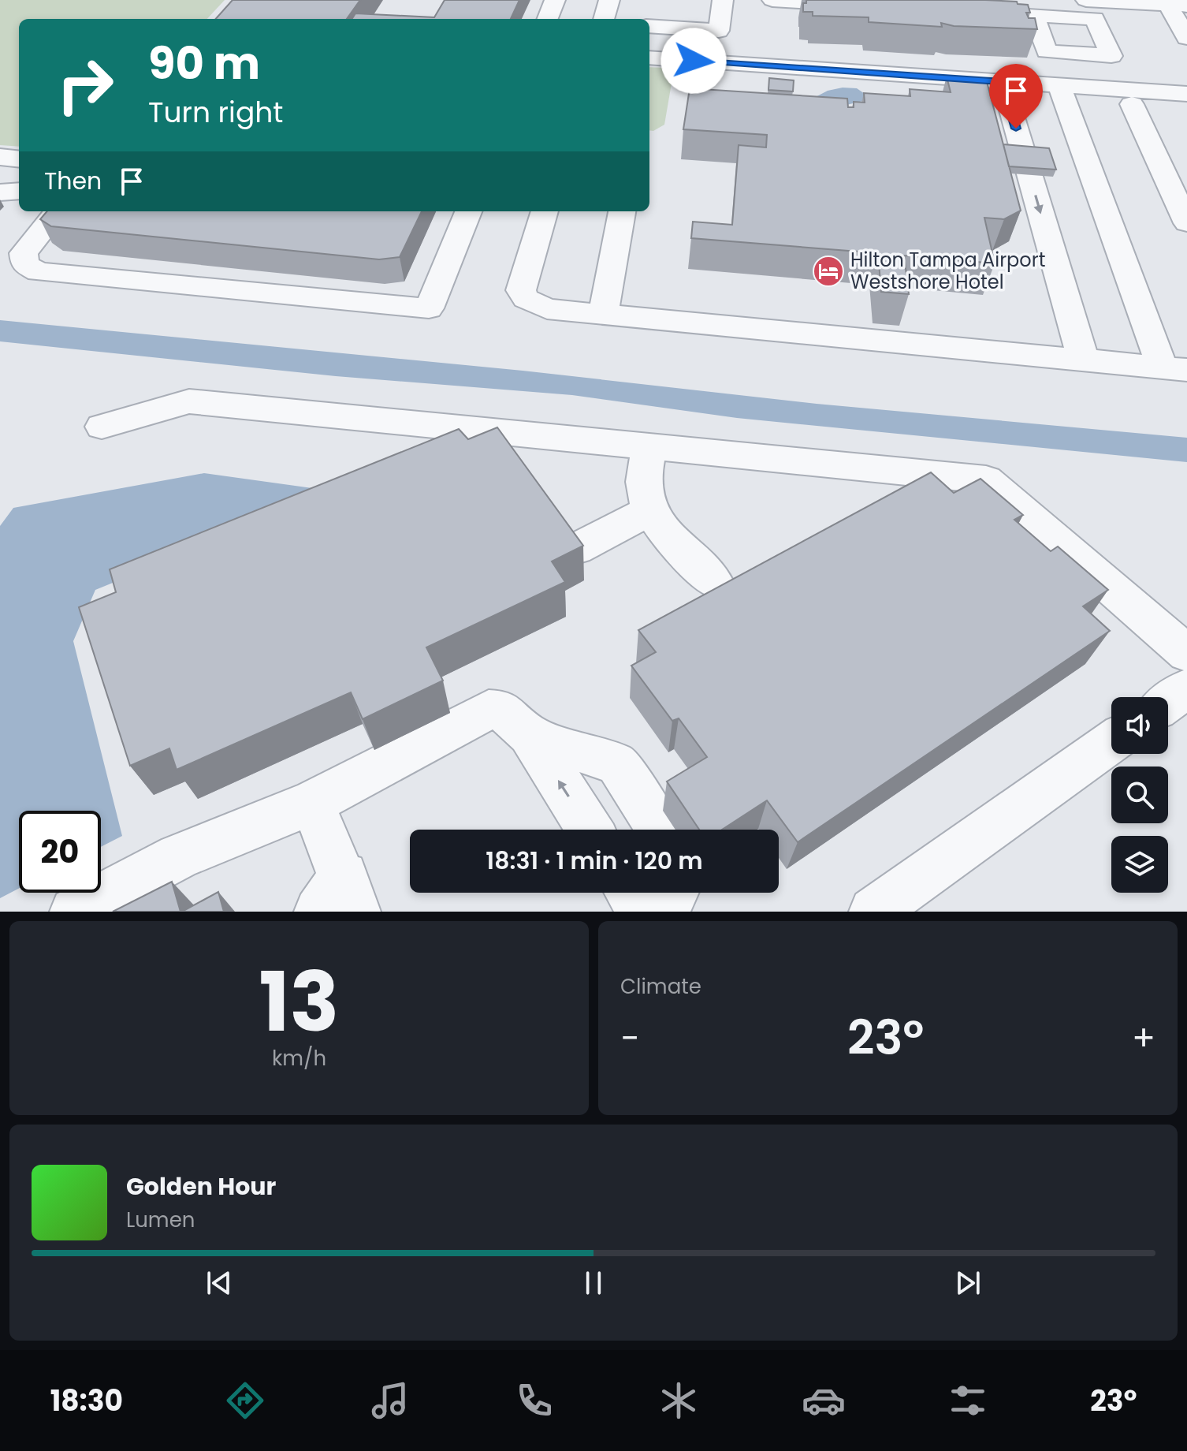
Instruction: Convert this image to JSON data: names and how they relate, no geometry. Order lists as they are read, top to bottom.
{
  "places": {
    "hotel": ["Hilton Tampa Airport Westshore Hotel"]
  },
  "page": {
    "turn": ["90 m", "Turn right"],
    "then": "Then",
    "limit": "20",
    "trip": "18:31 · 1 min · 120 m",
    "tile": [
      ["13", "km/h"],
      "Climate"
    ],
    "heat": ["−", "23°", "+"],
    "song": ["Golden Hour", "Lumen"],
    "tabs": ["18:30", "23°"]
  }
}
